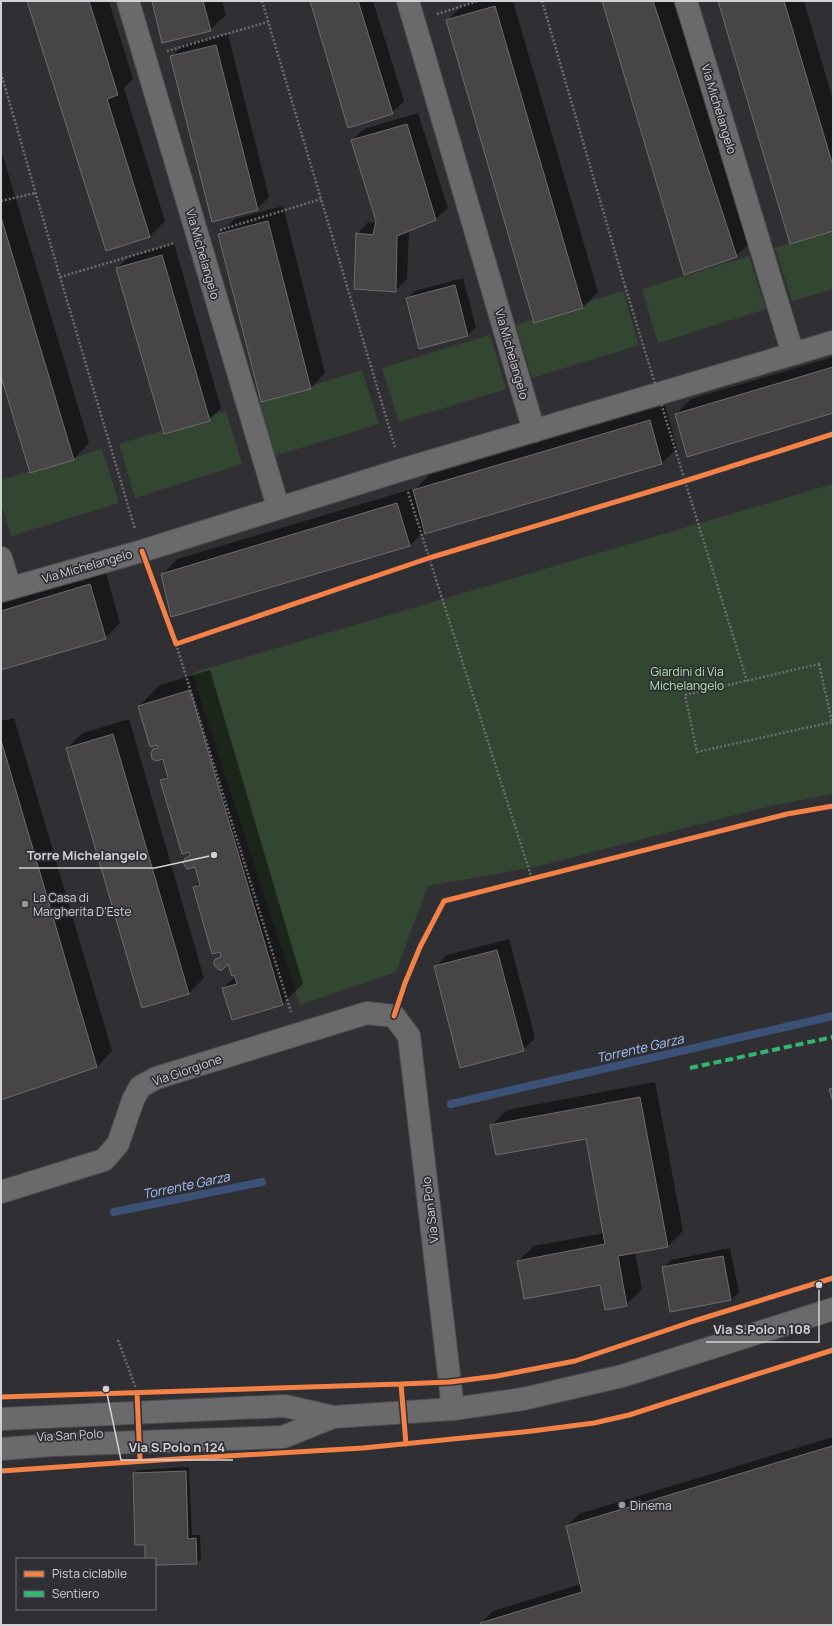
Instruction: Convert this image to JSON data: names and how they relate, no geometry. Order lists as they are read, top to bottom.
{
  "streets": {
    "street": ["Via Michelangelo", "Via Giorgione", "Via San Polo"]
  },
  "crossings": [
    ["Via Giorgione", "Via San Polo"]
  ],
  "water": ["Torrente Garza"],
  "parks": ["Giardini di Via Michelangelo"],
  "places": [
    "Torre Michelangelo",
    "La Casa di Margherita D'Este",
    "Via S.Polo n 108",
    "Via S.Polo n 124",
    "Dinema"
  ],
  "legend": ["Pista ciclabile", "Sentiero"]
}
